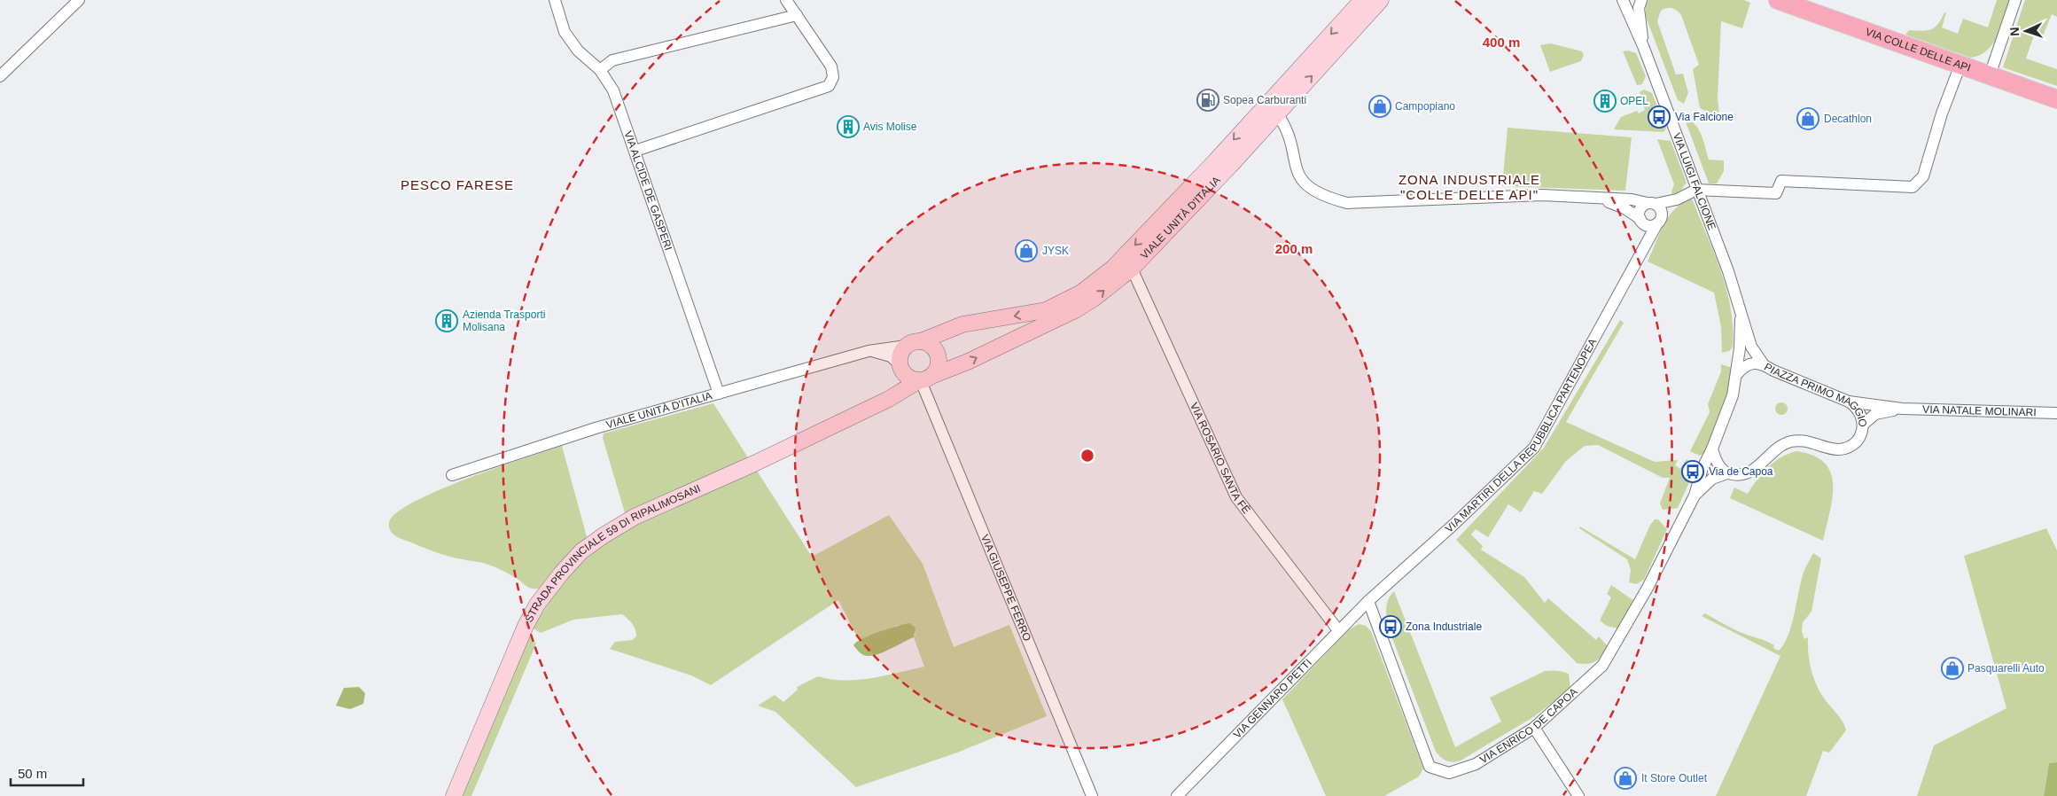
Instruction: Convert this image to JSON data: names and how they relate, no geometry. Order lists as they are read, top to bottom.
{
  "streets": {
    "main road": ["VIA COLLE DELLE API"],
    "street": [
      "VIA LUIGI FALCIONE",
      "VIA ALCIDE DE GASPERI",
      "VIALE UNITÀ D'ITALIA",
      "PIAZZA PRIMO MAGGIO",
      "VIA NATALE MOLINARI",
      "VIA MARTIRI DELLA REPUBBLICA PARTENOPEA",
      "VIA ROSARIO SANTA FÈ",
      "STRADA PROVINCIALE 59 DI RIPALIMOSANI",
      "VIA GIUSEPPE FERRO",
      "VIA GENNARO PETTI",
      "VIA ENRICO DE CAPOA"
    ]
  },
  "crossings": [
    ["VIA LUIGI FALCIONE", "PIAZZA PRIMO MAGGIO"],
    ["VIA ALCIDE DE GASPERI", "VIALE UNITÀ D'ITALIA"],
    ["VIALE UNITÀ D'ITALIA", "VIA ROSARIO SANTA FÈ"],
    ["VIALE UNITÀ D'ITALIA", "STRADA PROVINCIALE 59 DI RIPALIMOSANI"],
    ["VIALE UNITÀ D'ITALIA", "VIA GIUSEPPE FERRO"],
    ["PIAZZA PRIMO MAGGIO", "VIA NATALE MOLINARI"],
    ["PIAZZA PRIMO MAGGIO", "VIA ENRICO DE CAPOA"],
    ["VIA MARTIRI DELLA REPUBBLICA PARTENOPEA", "VIA GENNARO PETTI"],
    ["VIA MARTIRI DELLA REPUBBLICA PARTENOPEA", "VIA ENRICO DE CAPOA"],
    ["VIA ROSARIO SANTA FÈ", "VIA GENNARO PETTI"],
    ["STRADA PROVINCIALE 59 DI RIPALIMOSANI", "VIA GIUSEPPE FERRO"],
    ["VIA GENNARO PETTI", "VIA ENRICO DE CAPOA"]
  ],
  "districts": ["ZONA INDUSTRIALE \"COLLE DELLE API\"", "PESCO FARESE"],
  "places": {
    "fuel station": ["Sopea Carburanti"],
    "building": ["OPEL", "Avis Molise", "Azienda Trasporti Molisana"],
    "shop": [
      "Campopiano",
      "Decathlon",
      "JYSK",
      "Pasquarelli Auto",
      "It Store Outlet"
    ],
    "bus stop": ["Via Falcione", "Via de Capoa", "Zona Industriale"]
  },
  "scale_bar": "50 m",
  "north": "left",
  "rings": ["400 m", "200 m"]
}
